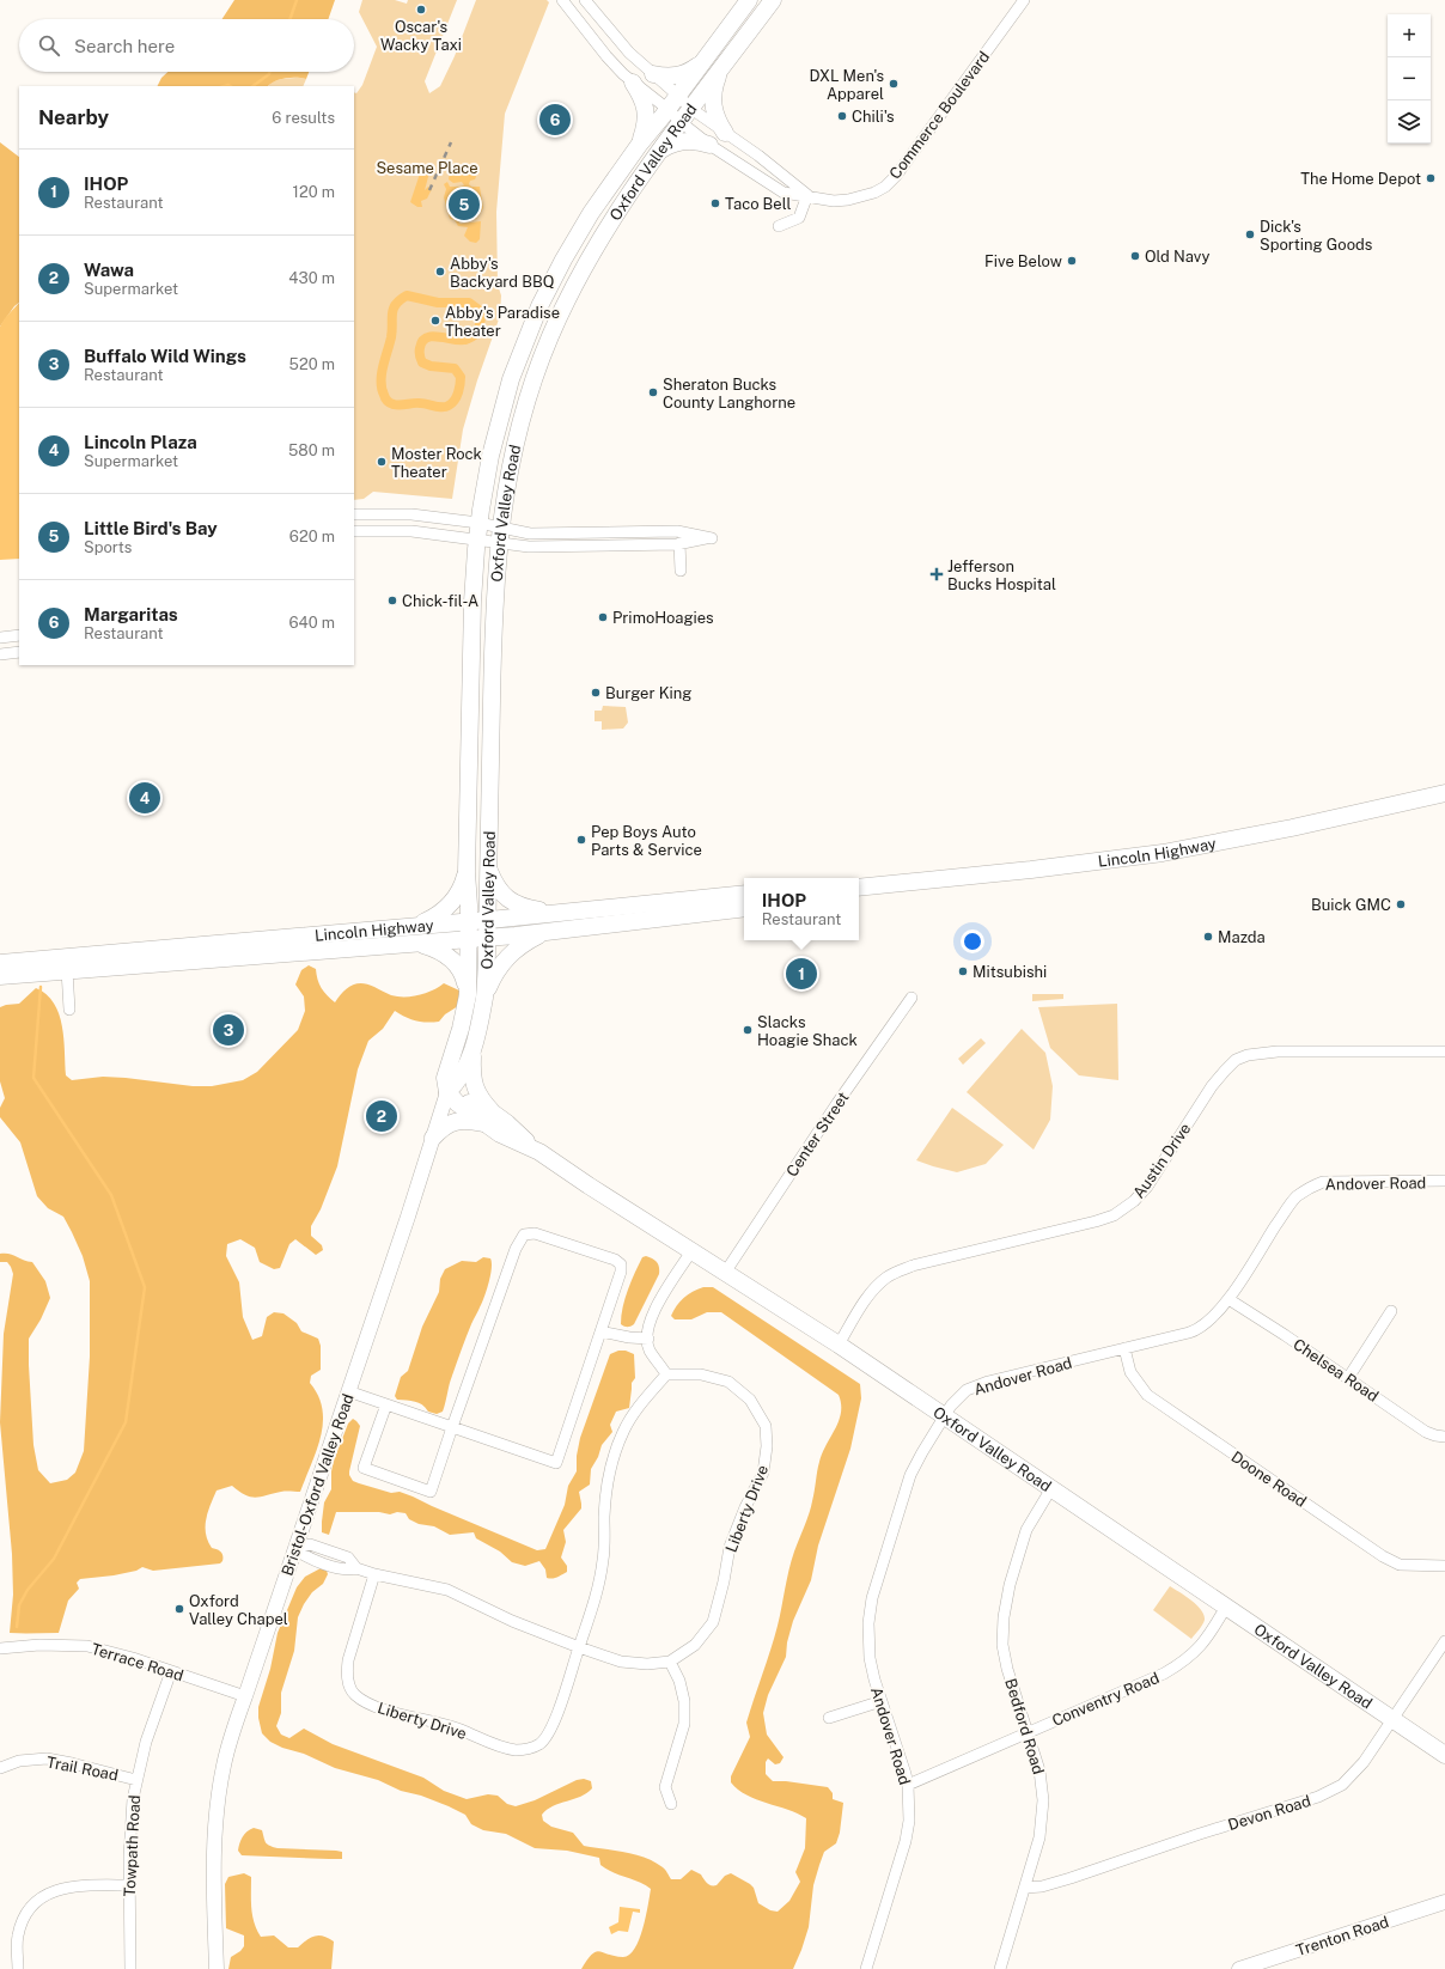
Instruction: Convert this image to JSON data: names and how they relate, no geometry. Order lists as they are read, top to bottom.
{
  "streets": {
    "main road": [
      "Oxford Valley Road",
      "Lincoln Highway",
      "Bristol-Oxford Valley Road",
      "Trenton Road"
    ],
    "street": [
      "Commerce Boulevard",
      "Center Street",
      "Austin Drive",
      "Andover Road",
      "Chelsea Road",
      "Doone Road",
      "Liberty Drive",
      "Terrace Road",
      "Conventry Road",
      "Bedford Road",
      "Trail Road",
      "Devon Road",
      "Towpath Road"
    ]
  },
  "crossings": [
    ["Commerce Boulevard", "Oxford Valley Road"],
    ["Oxford Valley Road", "Lincoln Highway"],
    ["Oxford Valley Road", "Center Street"],
    ["Oxford Valley Road", "Austin Drive"],
    ["Oxford Valley Road", "Andover Road"],
    ["Oxford Valley Road", "Bristol-Oxford Valley Road"],
    ["Oxford Valley Road", "Conventry Road"],
    ["Oxford Valley Road", "Bedford Road"],
    ["Oxford Valley Road", "Devon Road"],
    ["Andover Road", "Chelsea Road"],
    ["Andover Road", "Doone Road"],
    ["Andover Road", "Conventry Road"],
    ["Bristol-Oxford Valley Road", "Liberty Drive"],
    ["Bristol-Oxford Valley Road", "Terrace Road"],
    ["Terrace Road", "Towpath Road"],
    ["Conventry Road", "Bedford Road"],
    ["Bedford Road", "Devon Road"],
    ["Trail Road", "Towpath Road"]
  ],
  "parks": ["Sesame Place"],
  "places": {
    "other": [
      "Oscar's Wacky Taxi",
      "DXL Men's Apparel",
      "Chili's",
      "The Home Depot",
      "Taco Bell",
      "Dick's Sporting Goods",
      "Old Navy",
      "Five Below",
      "Abby's Backyard BBQ",
      "Abby's Paradise Theater",
      "Sheraton Bucks County Langhorne",
      "Moster Rock Theater",
      "Chick-fil-A",
      "PrimoHoagies",
      "Burger King",
      "Pep Boys Auto Parts & Service",
      "Buick GMC",
      "Mazda",
      "Mitsubishi",
      "Slacks Hoagie Shack",
      "Oxford Valley Chapel"
    ],
    "health": ["Jefferson Bucks Hospital"]
  },
  "page": {
    "map_buttons": ["+", "−"],
    "search": "Search here",
    "heading": ["Nearby", "6 results"],
    "pins": [
      "6",
      "5",
      "4",
      "1",
      "3",
      "2"
    ],
    "list": [
      {
        "mark": "1",
        "name": "IHOP",
        "note": "Restaurant",
        "value": "120 m"
      },
      {
        "mark": "2",
        "name": "Wawa",
        "note": "Supermarket",
        "value": "430 m"
      },
      {
        "mark": "3",
        "name": "Buffalo Wild Wings",
        "note": "Restaurant",
        "value": "520 m"
      },
      {
        "mark": "4",
        "name": "Lincoln Plaza",
        "note": "Supermarket",
        "value": "580 m"
      },
      {
        "mark": "5",
        "name": "Little Bird's Bay",
        "note": "Sports",
        "value": "620 m"
      },
      {
        "mark": "6",
        "name": "Margaritas",
        "note": "Restaurant",
        "value": "640 m"
      }
    ],
    "popup": ["IHOP", "Restaurant"]
  }
}
